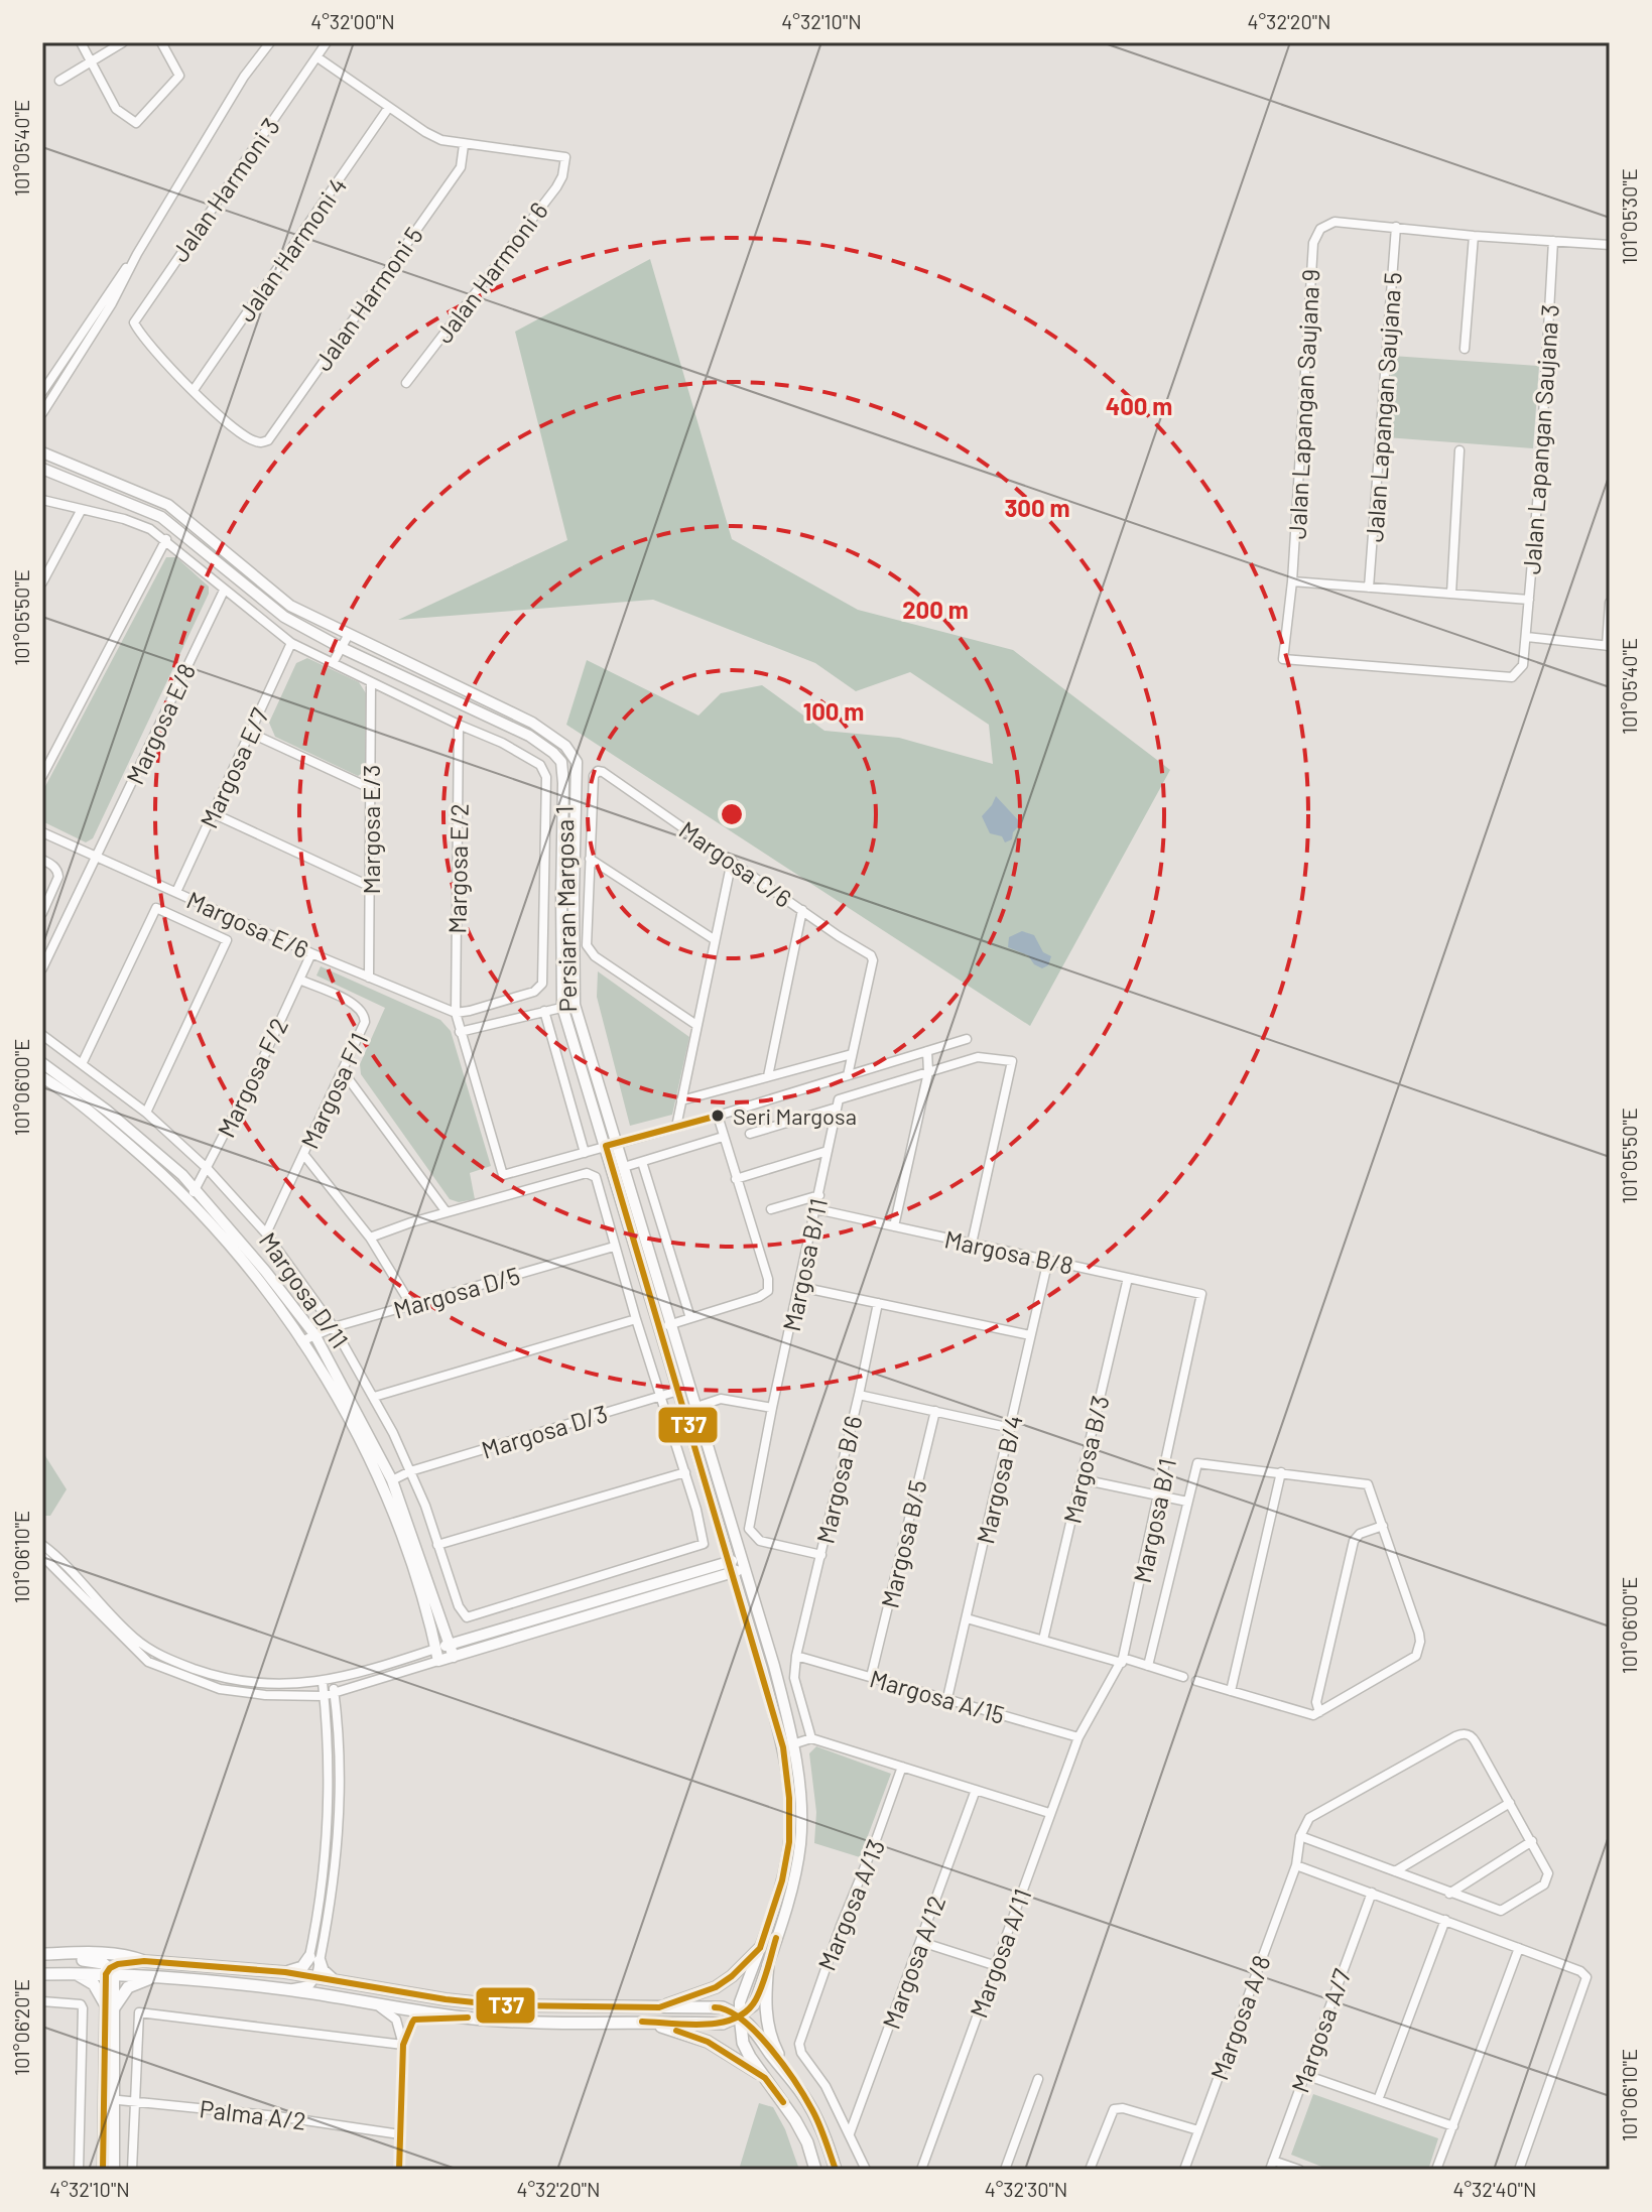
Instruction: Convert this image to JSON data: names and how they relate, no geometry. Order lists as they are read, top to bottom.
{
  "streets": {
    "street": [
      "Jalan Harmoni 3",
      "Jalan Harmoni 4",
      "Jalan Harmoni 6",
      "Jalan Harmoni 5",
      "Jalan Lapangan Saujana 9",
      "Jalan Lapangan Saujana 5",
      "Jalan Lapangan Saujana 3",
      "Margosa E/8",
      "Margosa E/7",
      "Margosa E/3",
      "Margosa C/6",
      "Margosa E/2",
      "Persiaran Margosa 1",
      "Margosa E/6",
      "Margosa F/2",
      "Margosa F/1",
      "Margosa B/8",
      "Margosa B/11",
      "Margosa D/11",
      "Margosa D/5",
      "Margosa D/3",
      "Margosa B/3",
      "Margosa B/6",
      "Margosa B/4",
      "Margosa B/1",
      "Margosa B/5",
      "Margosa A/15",
      "Margosa A/13",
      "Margosa A/11",
      "Margosa A/12",
      "Margosa A/8",
      "Margosa A/7",
      "Palma A/2"
    ]
  },
  "crossings": [
    ["Jalan Harmoni 3", "Jalan Harmoni 4"],
    ["Jalan Harmoni 3", "Jalan Harmoni 5"],
    ["Jalan Harmoni 4", "Jalan Harmoni 5"],
    ["Jalan Harmoni 6", "Jalan Harmoni 5"],
    ["Jalan Lapangan Saujana 9", "Jalan Lapangan Saujana 5"],
    ["Jalan Lapangan Saujana 9", "Jalan Lapangan Saujana 3"],
    ["Margosa E/8", "Margosa E/6"],
    ["Margosa E/7", "Margosa E/6"],
    ["Margosa E/3", "Margosa E/6"],
    ["Margosa E/2", "Margosa E/6"],
    ["Persiaran Margosa 1", "Margosa D/3"],
    ["Margosa E/6", "Margosa F/2"],
    ["Margosa F/2", "Margosa F/1"],
    ["Margosa F/2", "Margosa D/11"],
    ["Margosa F/1", "Margosa D/11"],
    ["Margosa B/8", "Margosa B/11"],
    ["Margosa B/8", "Margosa B/3"],
    ["Margosa B/8", "Margosa B/4"],
    ["Margosa B/8", "Margosa B/1"],
    ["Margosa B/11", "Margosa B/6"],
    ["Margosa D/11", "Margosa D/5"],
    ["Margosa D/11", "Margosa D/3"],
    ["Margosa B/6", "Margosa A/15"],
    ["Margosa B/4", "Margosa A/15"],
    ["Margosa B/1", "Margosa A/15"],
    ["Margosa B/1", "Margosa A/11"],
    ["Margosa B/5", "Margosa A/15"],
    ["Margosa A/15", "Margosa A/11"],
    ["Margosa A/13", "Margosa A/12"]
  ],
  "places": ["Seri Margosa"],
  "lines": ["transit line T37"],
  "coordinates": [
    "4°32'00\"N",
    "4°32'10\"N",
    "4°32'20\"N",
    "101°05'40\"E",
    "101°05'30\"E",
    "101°05'50\"E",
    "101°06'00\"E",
    "101°06'10\"E",
    "101°06'20\"E",
    "4°32'30\"N",
    "4°32'40\"N"
  ],
  "rings": [
    "400 m",
    "300 m",
    "200 m",
    "100 m"
  ]
}
